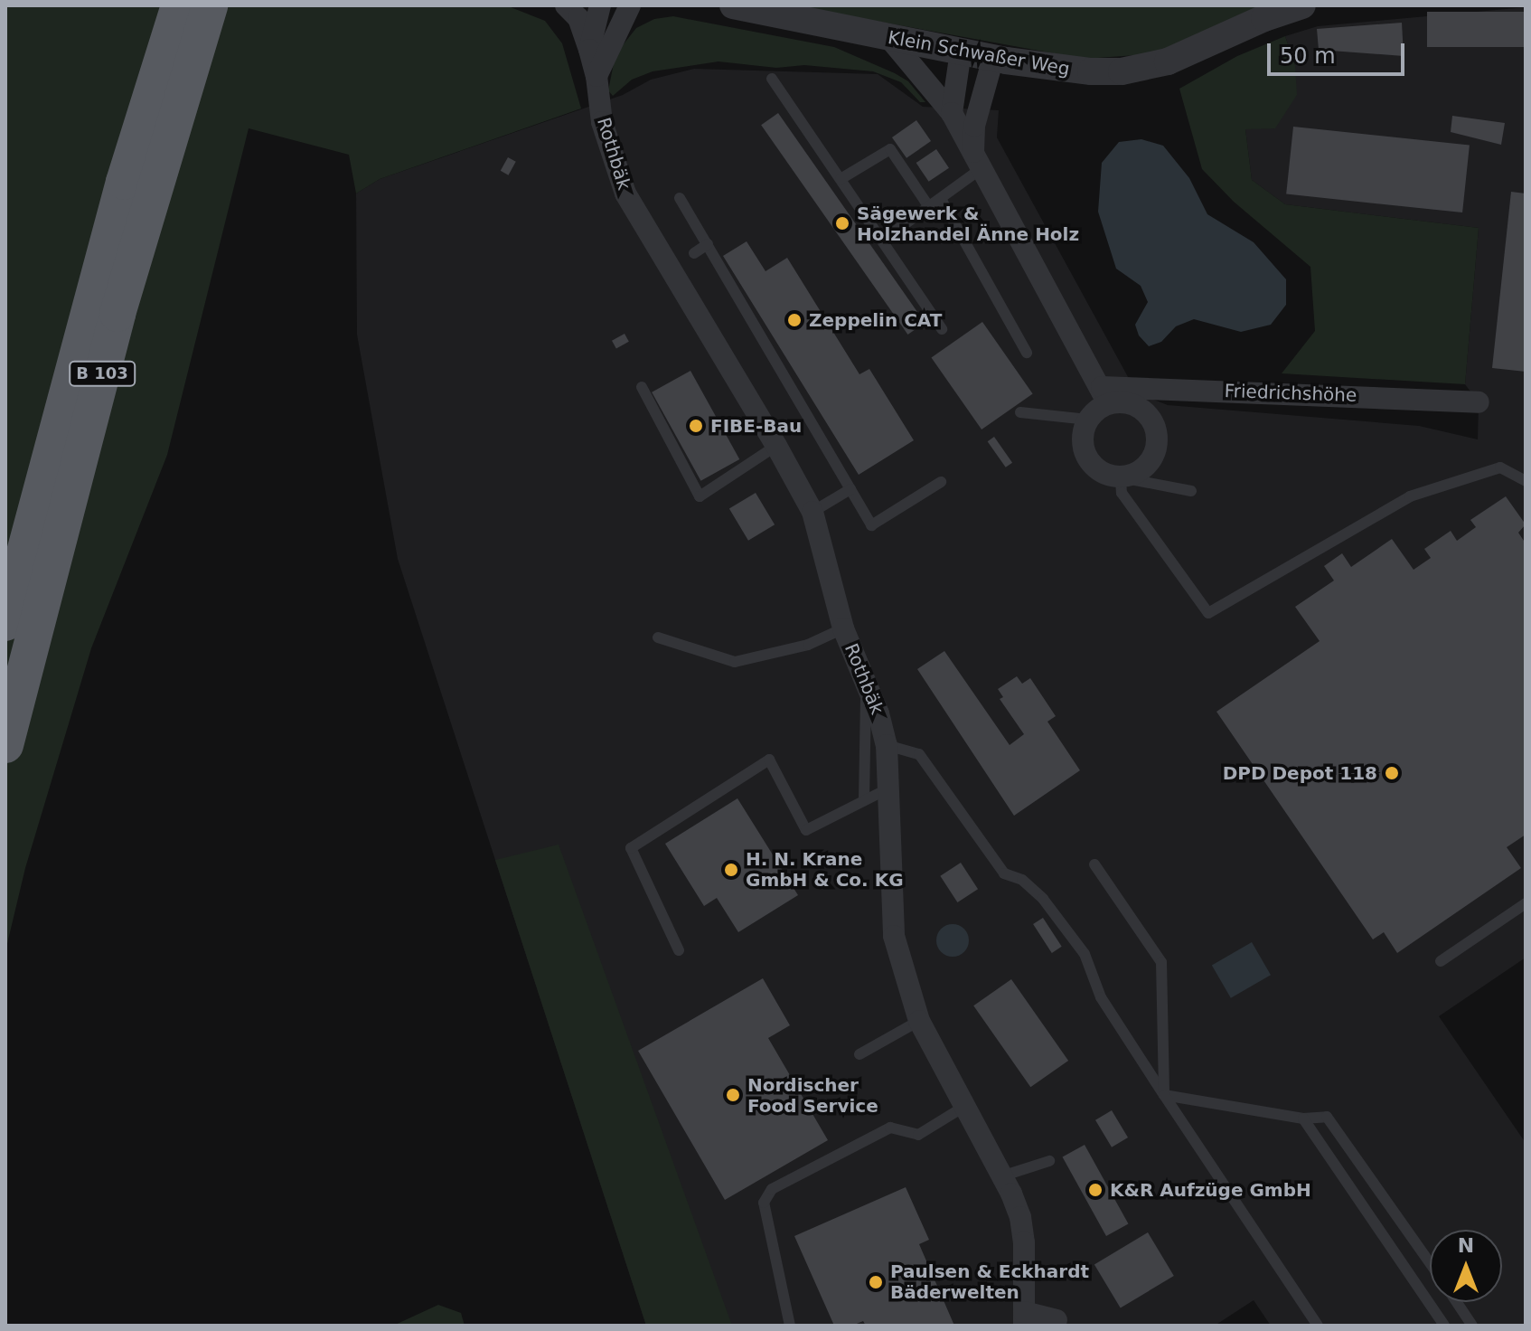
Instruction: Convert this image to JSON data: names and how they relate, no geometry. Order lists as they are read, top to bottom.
{
  "streets": {
    "highway": ["B 103"],
    "street": ["Klein Schwaßer Weg", "Rothbäk", "Friedrichshöhe"]
  },
  "places": [
    "Sägewerk & Holzhandel Änne Holz",
    "Zeppelin CAT",
    "FIBE-Bau",
    "DPD Depot 118",
    "H. N. Krane GmbH & Co. KG",
    "Nordischer Food Service",
    "K&R Aufzüge GmbH",
    "Paulsen & Eckhardt Bäderwelten"
  ],
  "scale_bar": "50 m",
  "north": "top"
}
